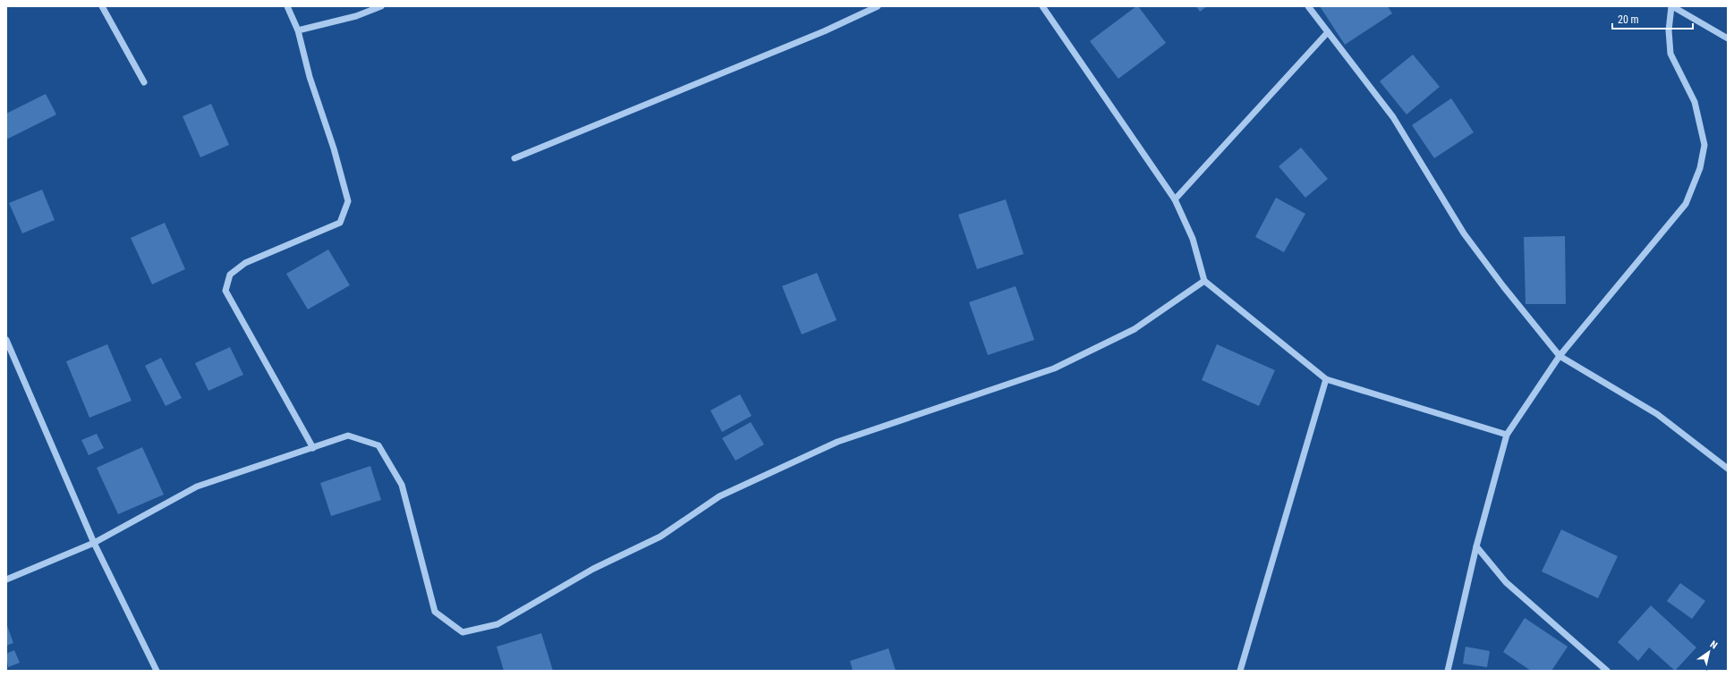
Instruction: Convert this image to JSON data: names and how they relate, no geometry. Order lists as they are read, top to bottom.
{
  "scale_bar": "20 m",
  "north": "top right"
}
